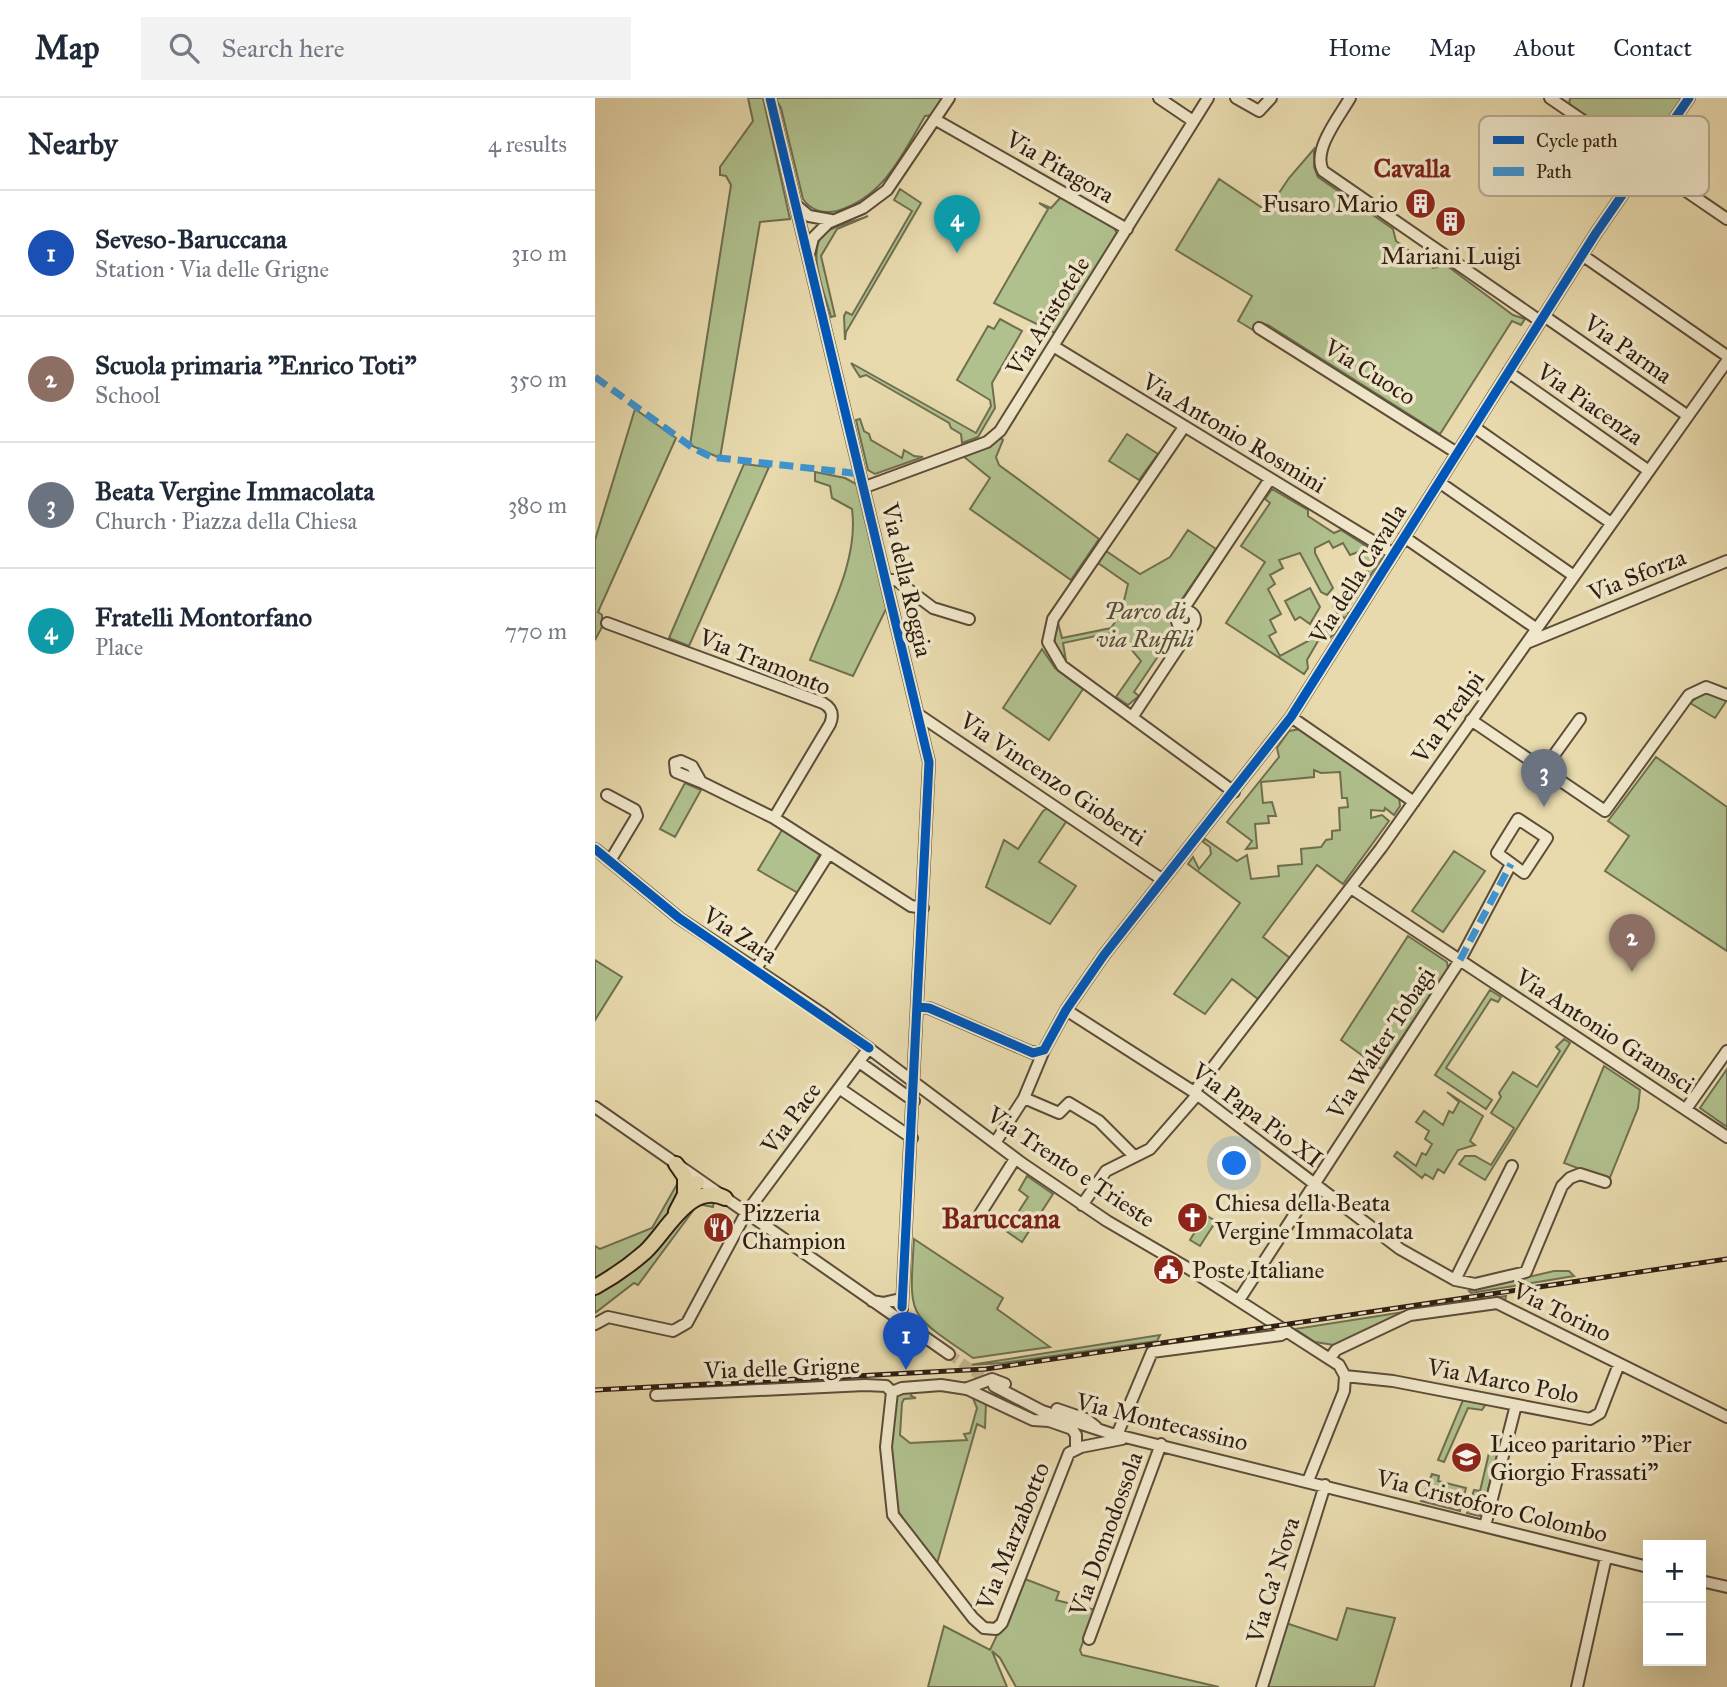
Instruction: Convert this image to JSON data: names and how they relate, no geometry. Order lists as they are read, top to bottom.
{
  "streets": {
    "street": [
      "Via Pitagora",
      "Via Aristotele",
      "Via Parma",
      "Via Cuoco",
      "Via Piacenza",
      "Via Antonio Rosmini",
      "Via della Cavalla",
      "Via Sforza",
      "Via della Roggia",
      "Via Tramonto",
      "Via Prealpi",
      "Via Vincenzo Gioberti",
      "Via Zara",
      "Via Antonio Gramsci",
      "Via Walter Tobagi",
      "Via Papa Pio XI",
      "Via Pace",
      "Via Trento e Trieste",
      "Via Torino",
      "Via delle Grigne",
      "Via Marco Polo",
      "Via Montecassino",
      "Via Cristoforo Colombo",
      "Via Domodossola",
      "Via Marzabotto",
      "Via Ca' Nova"
    ]
  },
  "crossings": [
    ["Via Pitagora", "Via Aristotele"],
    ["Via Aristotele", "Via Antonio Rosmini"],
    ["Via Aristotele", "Via della Roggia"],
    ["Via Parma", "Via della Cavalla"],
    ["Via Parma", "Via Prealpi"],
    ["Via Cuoco", "Via della Cavalla"],
    ["Via Piacenza", "Via della Cavalla"],
    ["Via Piacenza", "Via Prealpi"],
    ["Via Antonio Rosmini", "Via della Cavalla"],
    ["Via della Cavalla", "Via Vincenzo Gioberti"],
    ["Via della Cavalla", "Via Papa Pio XI"],
    ["Via della Cavalla", "Via Trento e Trieste"],
    ["Via Sforza", "Via Prealpi"],
    ["Via della Roggia", "Via Vincenzo Gioberti"],
    ["Via della Roggia", "Via Zara"],
    ["Via della Roggia", "Via Trento e Trieste"],
    ["Via Prealpi", "Via Antonio Gramsci"],
    ["Via Prealpi", "Via Papa Pio XI"],
    ["Via Prealpi", "Via Trento e Trieste"],
    ["Via Zara", "Via Pace"],
    ["Via Zara", "Via Trento e Trieste"],
    ["Via Antonio Gramsci", "Via Walter Tobagi"],
    ["Via Walter Tobagi", "Via Papa Pio XI"],
    ["Via Walter Tobagi", "Via Trento e Trieste"],
    ["Via Pace", "Via delle Grigne"],
    ["Via Trento e Trieste", "Via Torino"],
    ["Via Trento e Trieste", "Via Marco Polo"],
    ["Via Torino", "Via Marco Polo"],
    ["Via delle Grigne", "Via Marzabotto"],
    ["Via Montecassino", "Via Cristoforo Colombo"],
    ["Via Montecassino", "Via Domodossola"],
    ["Via Montecassino", "Via Ca' Nova"],
    ["Via Cristoforo Colombo", "Via Ca' Nova"]
  ],
  "districts": ["Cavalla", "Baruccana"],
  "parks": ["Parco di via Ruffili"],
  "places": {
    "building": ["Fusaro Mario", "Mariani Luigi"],
    "church": ["Chiesa della Beata Vergine Immacolata"],
    "restaurant": ["Pizzeria Champion"],
    "public building": ["Poste Italiane"],
    "school or university": ["Liceo paritario \"Pier Giorgio Frassati\""]
  },
  "legend": ["Cycle path", "Path"],
  "page": {
    "header": "Map",
    "search": "Search here",
    "nav": [
      "Home",
      "Map",
      "About",
      "Contact"
    ],
    "heading": ["Nearby", "4 results"],
    "list": [
      {
        "mark": "1",
        "name": "Seveso-Baruccana",
        "note": "Station · Via delle Grigne",
        "value": "310 m"
      },
      {
        "mark": "2",
        "name": "Scuola primaria \"Enrico Toti\"",
        "note": "School",
        "value": "350 m"
      },
      {
        "mark": "3",
        "name": "Beata Vergine Immacolata",
        "note": "Church · Piazza della Chiesa",
        "value": "380 m"
      },
      {
        "mark": "4",
        "name": "Fratelli Montorfano",
        "note": "Place",
        "value": "770 m"
      }
    ],
    "pins": [
      "4",
      "3",
      "2",
      "1"
    ],
    "map_buttons": ["+", "−"]
  }
}
